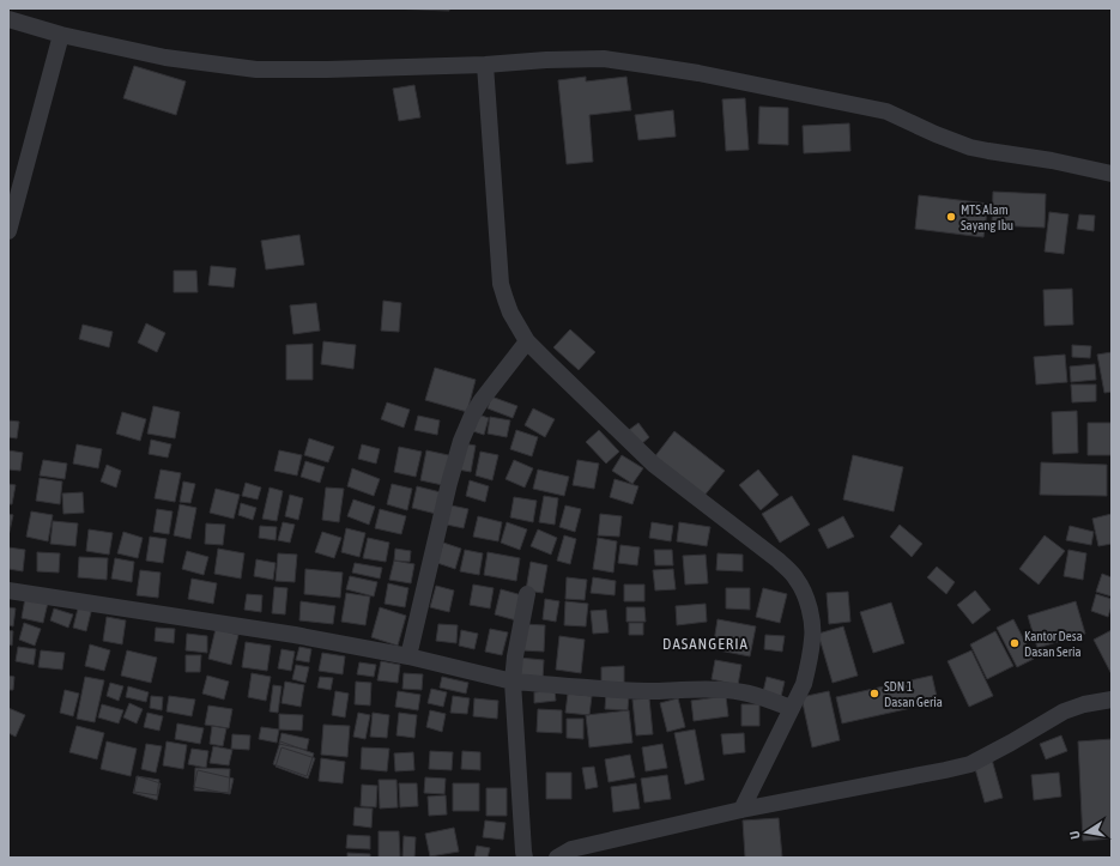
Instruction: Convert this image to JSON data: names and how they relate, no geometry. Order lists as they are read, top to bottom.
{
  "districts": ["DASANGERIA"],
  "places": ["MTS Alam Sayang Ibu", "Kantor Desa Dasan Seria", "SDN 1 Dasan Geria"],
  "north": "left"
}
